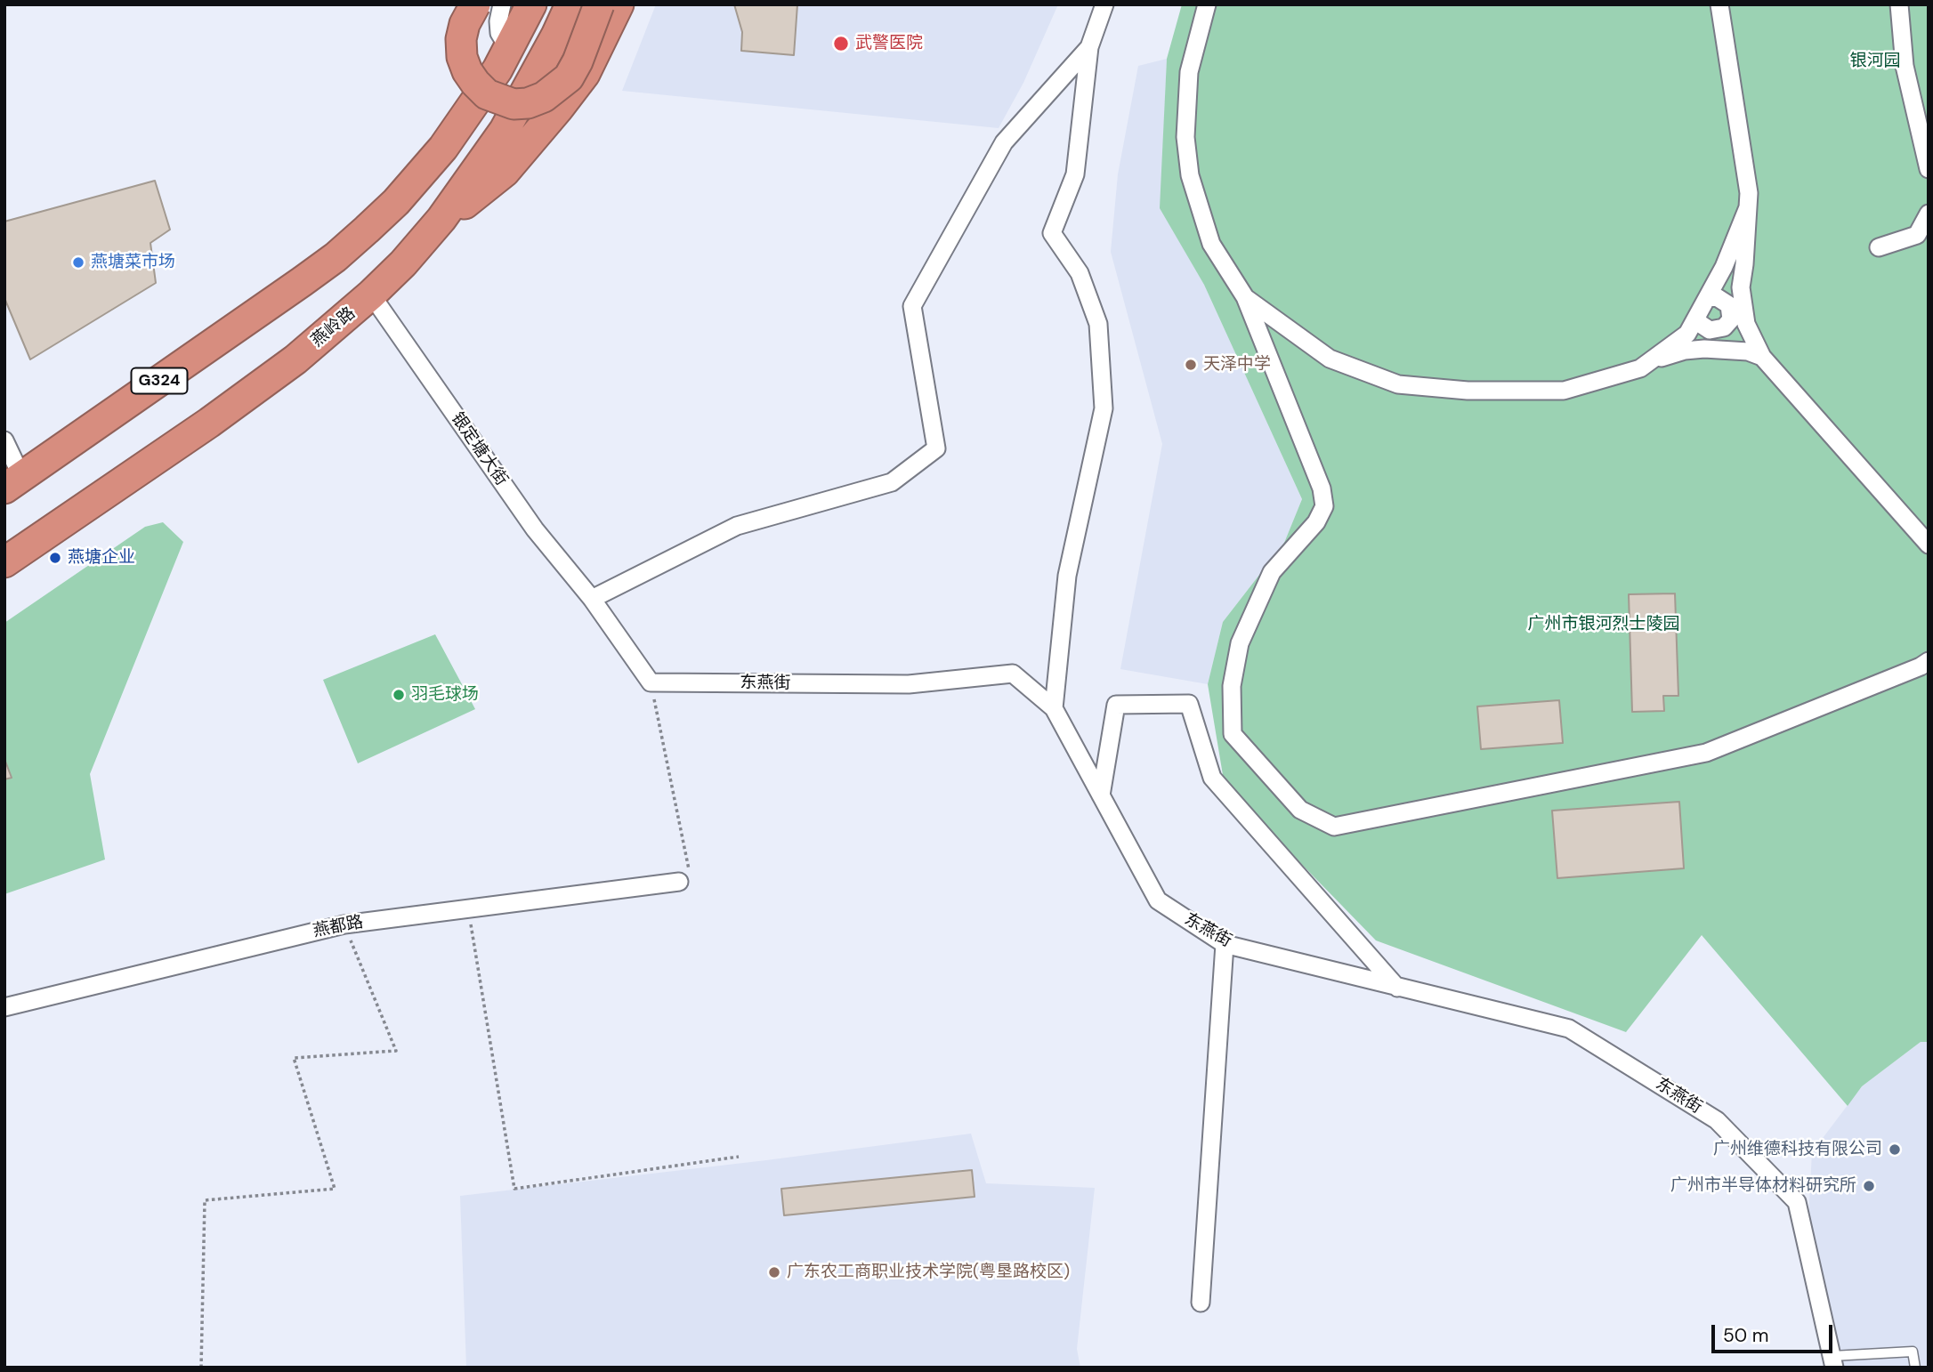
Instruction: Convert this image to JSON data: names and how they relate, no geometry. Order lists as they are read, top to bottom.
{
  "streets": {
    "highway": ["燕岭路", "G324"],
    "street": ["银定塘大街", "东燕街", "燕都路"]
  },
  "crossings": [
    ["燕岭路", "银定塘大街"]
  ],
  "parks": ["银河园", "广州市银河烈士陵园"],
  "places": [
    "武警医院",
    "燕塘菜市场",
    "天泽中学",
    "燕塘企业",
    "羽毛球场",
    "广州维德科技有限公司",
    "广州市半导体材料研究所",
    "广东农工商职业技术学院(粤垦路校区)"
  ],
  "scale_bar": "50 m"
}
